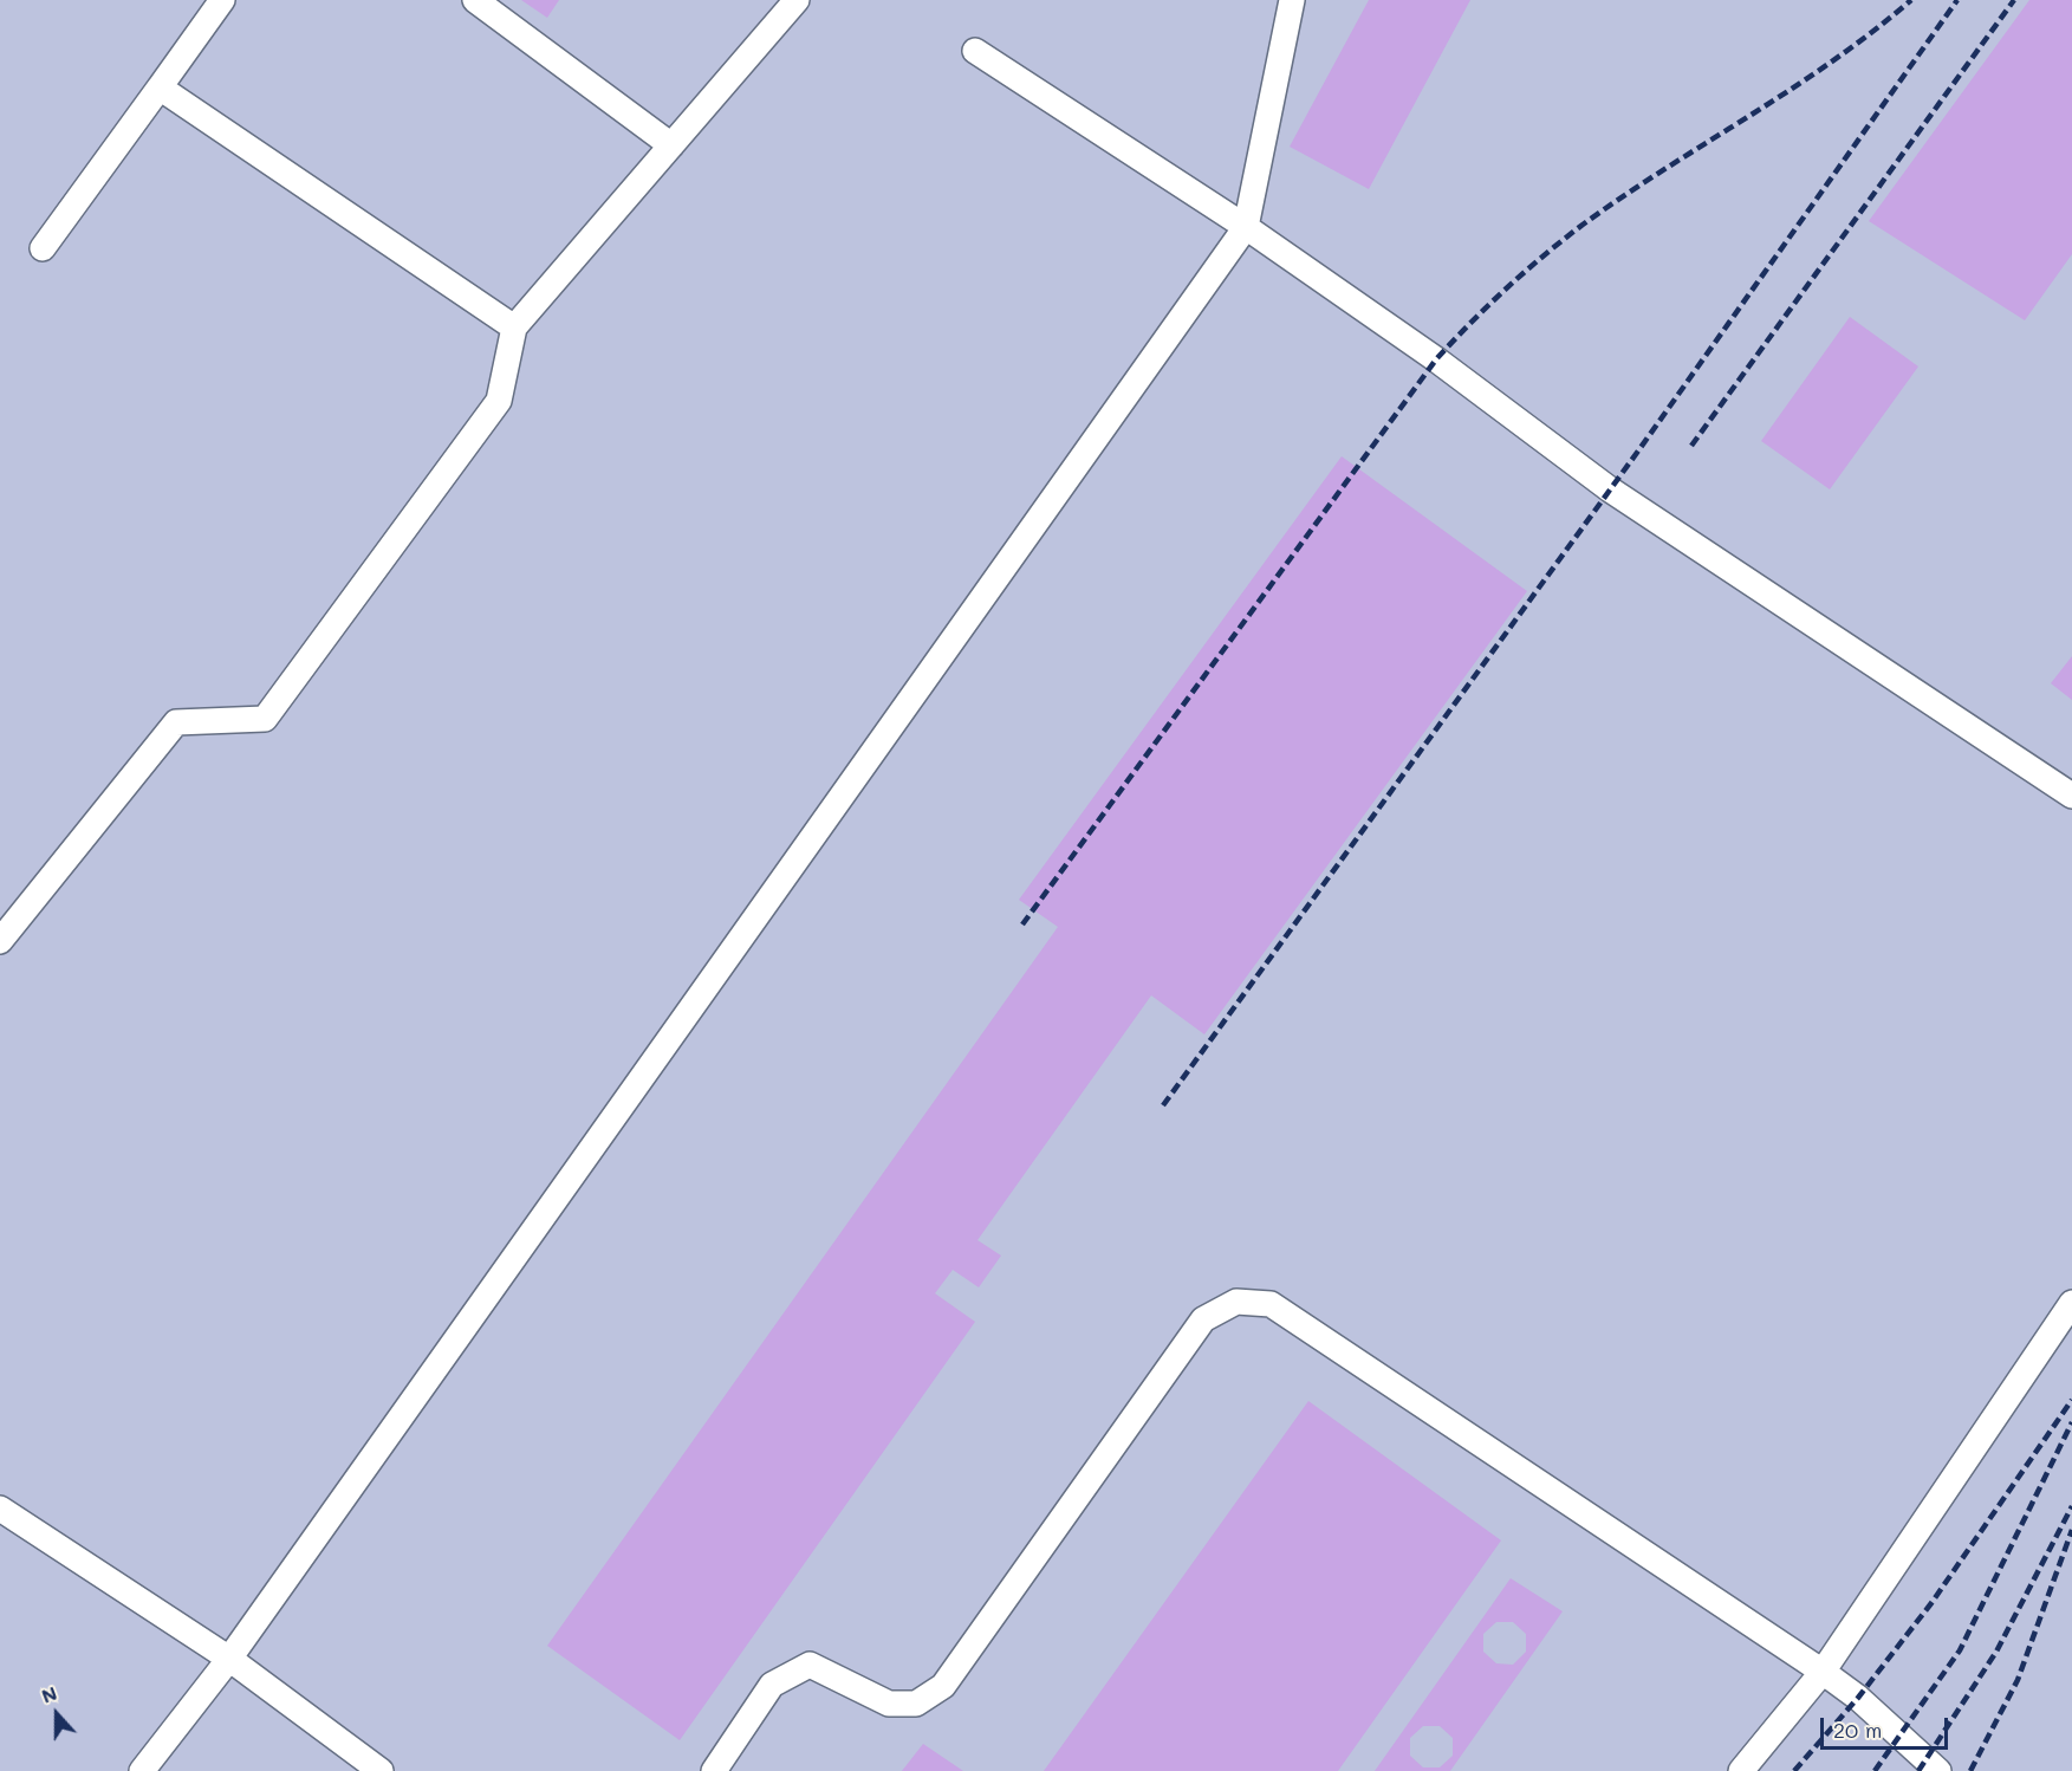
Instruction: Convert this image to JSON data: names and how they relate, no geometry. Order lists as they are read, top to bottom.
{
  "scale_bar": "20 m",
  "north": "top"
}
